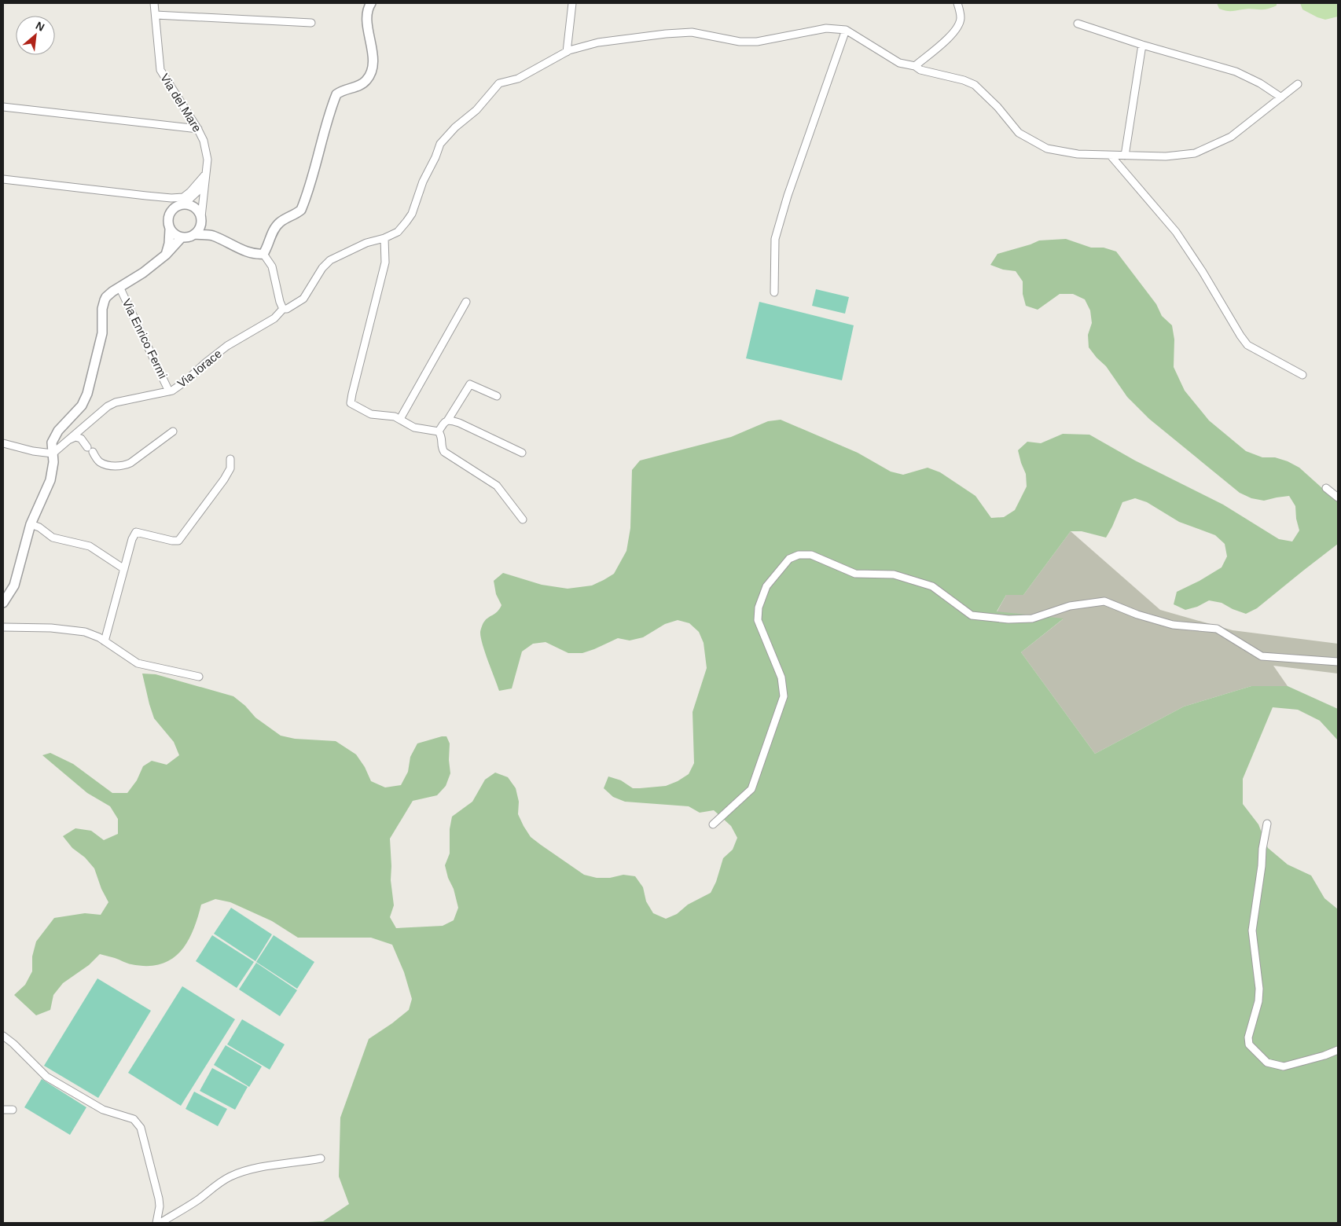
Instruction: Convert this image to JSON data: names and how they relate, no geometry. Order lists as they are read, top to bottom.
{
  "streets": {
    "street": ["Via del Mare", "Via Enrico Fermi", "Via Iorace"]
  },
  "crossings": [
    ["Via Enrico Fermi", "Via Iorace"]
  ],
  "north": "top right"
}
